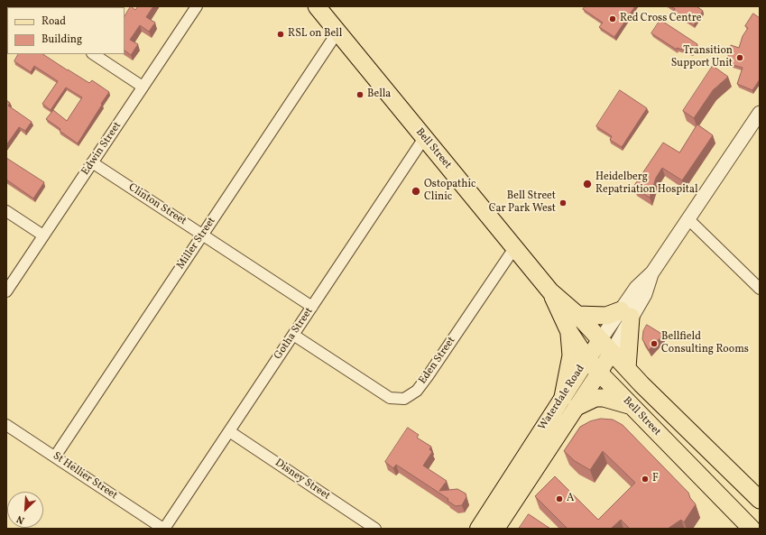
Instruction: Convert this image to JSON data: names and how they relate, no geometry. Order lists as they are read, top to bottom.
{
  "streets": {
    "highway": ["Bell Street"],
    "main road": ["Waterdale Road"],
    "street": [
      "Edwin Street",
      "Clinton Street",
      "Miller Street",
      "Gotha Street",
      "Eden Street",
      "St Hellier Street",
      "Disney Street"
    ]
  },
  "crossings": [
    ["Edwin Street", "Clinton Street"],
    ["Bell Street", "Miller Street"],
    ["Bell Street", "Gotha Street"],
    ["Bell Street", "Eden Street"],
    ["Bell Street", "Waterdale Road"],
    ["Clinton Street", "Miller Street"],
    ["Clinton Street", "Gotha Street"],
    ["Miller Street", "St Hellier Street"],
    ["Gotha Street", "Eden Street"],
    ["Gotha Street", "St Hellier Street"],
    ["Gotha Street", "Disney Street"]
  ],
  "places": [
    "Red Cross Centre",
    "RSL on Bell",
    "Transition Support Unit",
    "Bella",
    "Heidelberg Repatriation Hospital",
    "Ostopathic Clinic",
    "Bell Street Car Park West",
    "Bellfield Consulting Rooms",
    "F",
    "A"
  ],
  "legend": ["Road", "Building"],
  "north": "bottom left"
}
